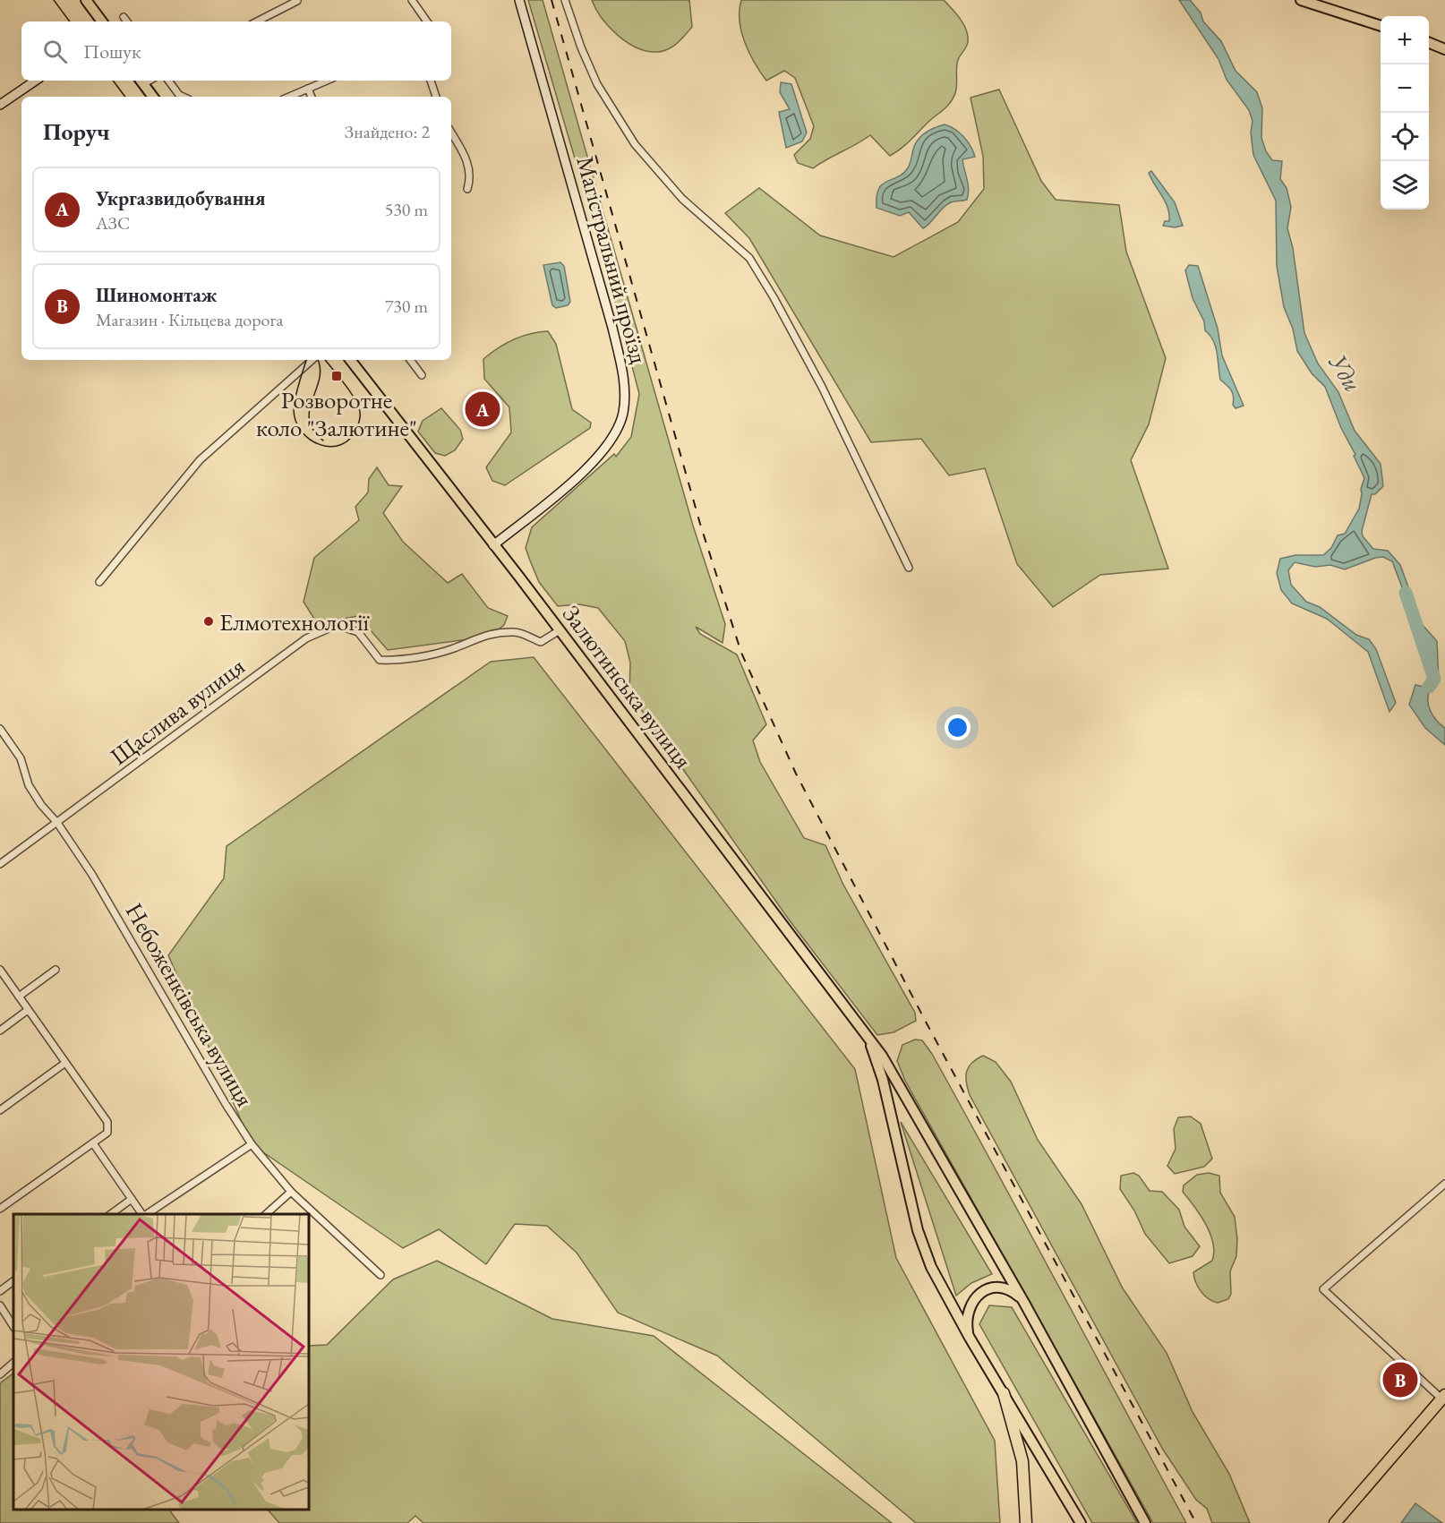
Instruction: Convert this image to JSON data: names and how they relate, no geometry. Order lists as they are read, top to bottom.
{
  "streets": {
    "main road": ["Магістральний проїзд", "Залютинська вулиця"],
    "street": ["Щаслива вулиця", "Небоженківська вулиця"]
  },
  "crossings": [
    ["Магістральний проїзд", "Залютинська вулиця"],
    ["Залютинська вулиця", "Щаслива вулиця"],
    ["Щаслива вулиця", "Небоженківська вулиця"]
  ],
  "water": ["Уди"],
  "places": {
    "transit": ["Розворотне коло \"Залютине\""],
    "other": ["Елмотехнології"]
  },
  "page": {
    "map_buttons": ["+", "−"],
    "search": "Пошук",
    "heading": ["Поруч", "Знайдено: 2"],
    "list": [
      {
        "mark": "A",
        "name": "Укргазвидобування",
        "note": "АЗС",
        "value": "530 m"
      },
      {
        "mark": "B",
        "name": "Шиномонтаж",
        "note": "Магазин · Кільцева дорога",
        "value": "730 m"
      }
    ],
    "pins": ["A", "B"]
  }
}
